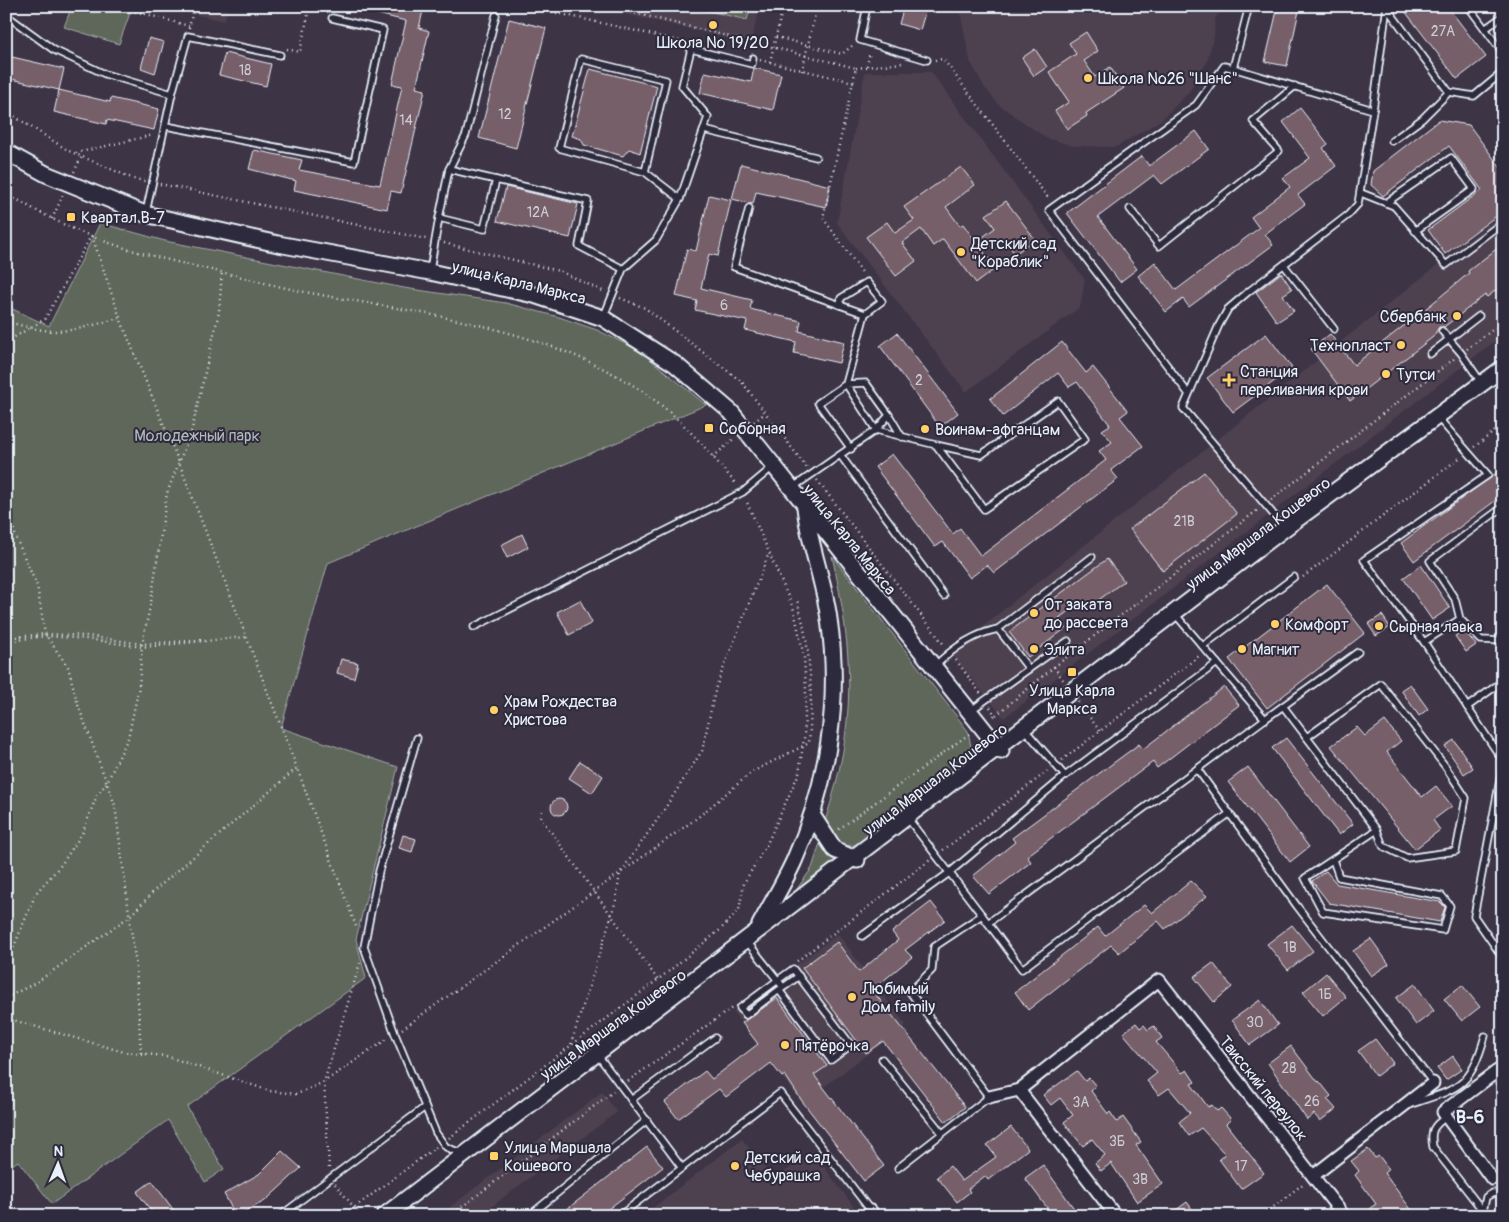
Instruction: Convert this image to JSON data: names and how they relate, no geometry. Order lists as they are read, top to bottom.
{
  "streets": {
    "street": ["улица Карла Маркса", "улица Маршала Кошевого", "Таисский переулок"]
  },
  "crossings": [
    ["улица Карла Маркса", "улица Маршала Кошевого"]
  ],
  "districts": ["В-6"],
  "parks": ["Молодежный парк"],
  "places": {
    "other": [
      "Школа № 19/20",
      "Школа №26 \"Шанс\"",
      "Детский сад \"Кораблик\"",
      "Сбербанк",
      "Технопласт",
      "Тутси",
      "Воинам-афганцам",
      "От заката до рассвета",
      "Комфорт",
      "Сырная лавка",
      "Элита",
      "Магнит",
      "Храм Рождества Христова",
      "Любимый Дом family",
      "Пятёрочка",
      "Детский сад Чебурашка"
    ],
    "transit": [
      "Квартал В-7",
      "Соборная",
      "Улица Карла Маркса",
      "Улица Маршала Кошевого"
    ],
    "health": ["Станция переливания крови"]
  },
  "house_numbers": [
    "27А",
    "18",
    "12",
    "14",
    "12А",
    "6",
    "2",
    "21В",
    "1В",
    "1Б",
    "30",
    "28",
    "26",
    "3А",
    "3Б",
    "17",
    "3В"
  ],
  "north": "top"
}
